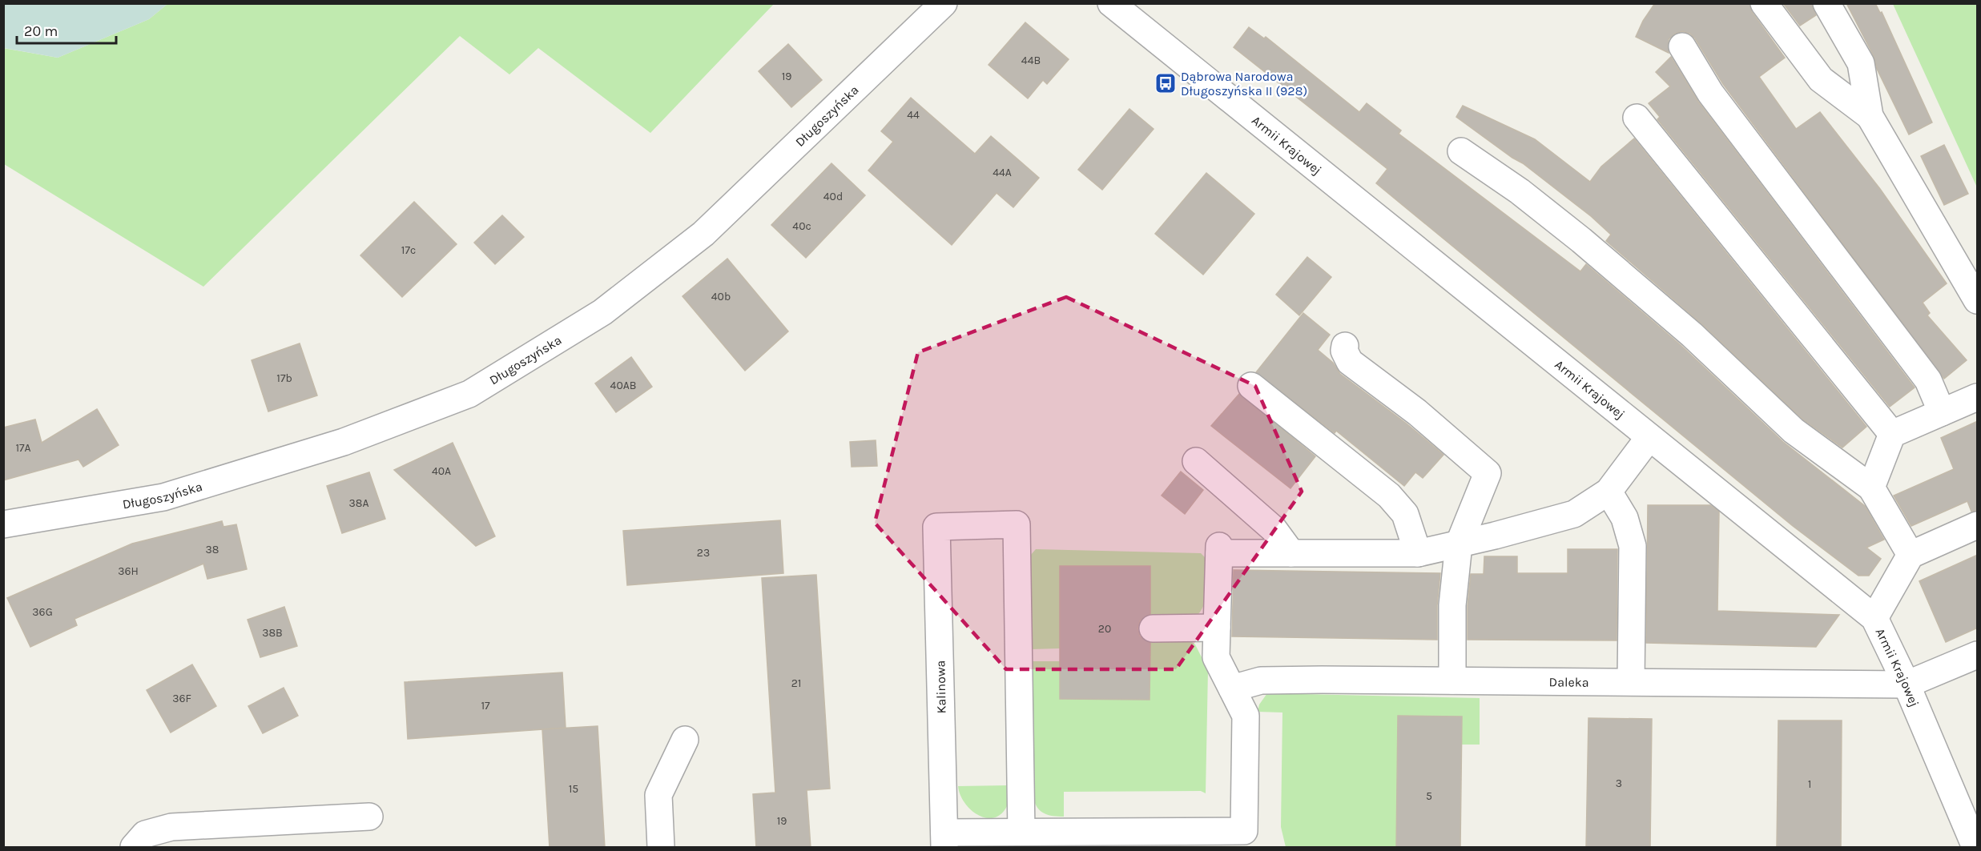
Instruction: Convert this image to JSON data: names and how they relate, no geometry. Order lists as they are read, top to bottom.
{
  "streets": {
    "street": [
      "Długoszyńska",
      "Armii Krajowej",
      "Daleka",
      "Kalinowa"
    ]
  },
  "crossings": [
    ["Armii Krajowej", "Daleka"]
  ],
  "places": {
    "bus stop": ["Dąbrowa Narodowa Długoszyńska II (928)"]
  },
  "house_numbers": [
    "44B",
    "19",
    "44",
    "44A",
    "40d",
    "40c",
    "17c",
    "40b",
    "17b",
    "40AB",
    "17A",
    "40A",
    "38A",
    "38",
    "23",
    "36H",
    "36G",
    "20",
    "38B",
    "21",
    "36F",
    "17",
    "3",
    "1",
    "15",
    "5",
    "19"
  ],
  "scale_bar": "20 m"
}
